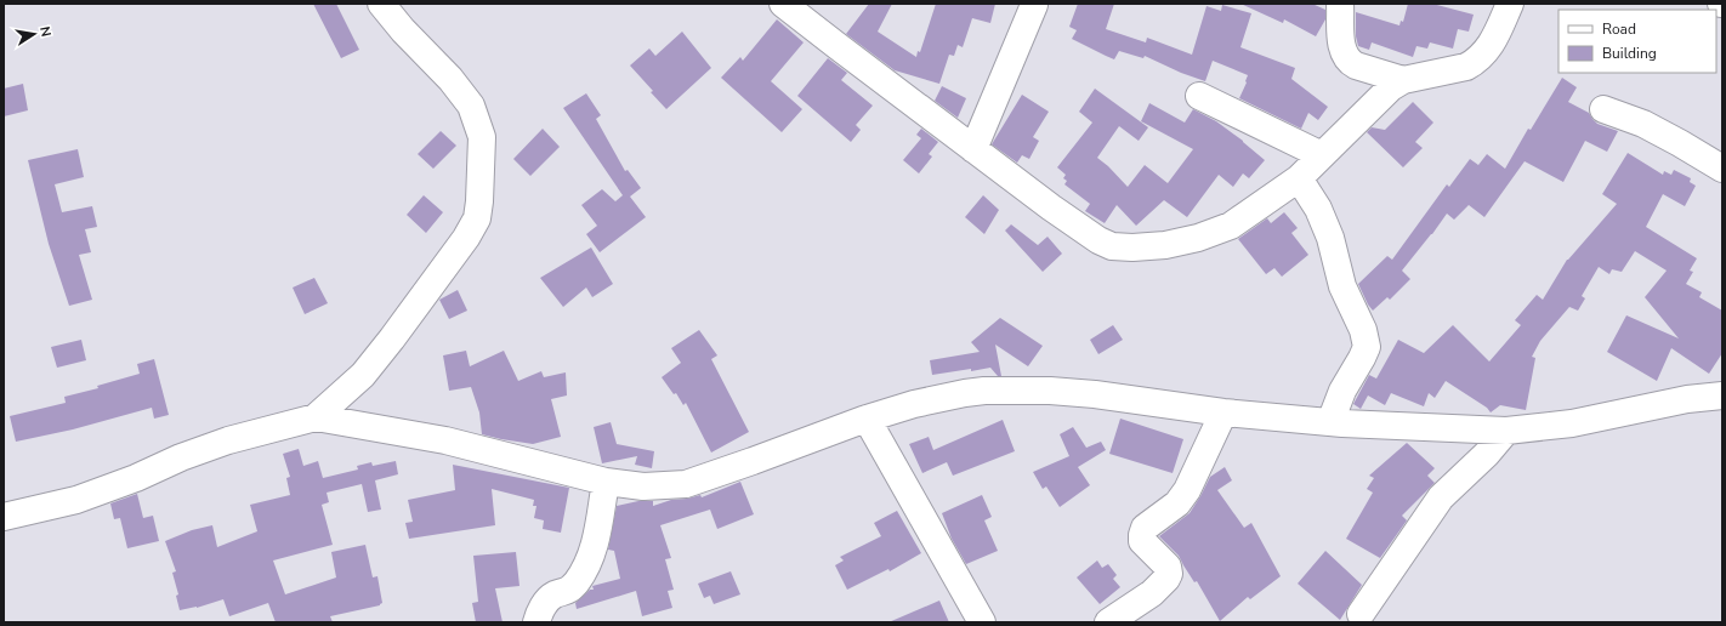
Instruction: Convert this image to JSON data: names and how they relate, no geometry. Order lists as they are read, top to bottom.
{
  "legend": ["Road", "Building"],
  "north": "right"
}
